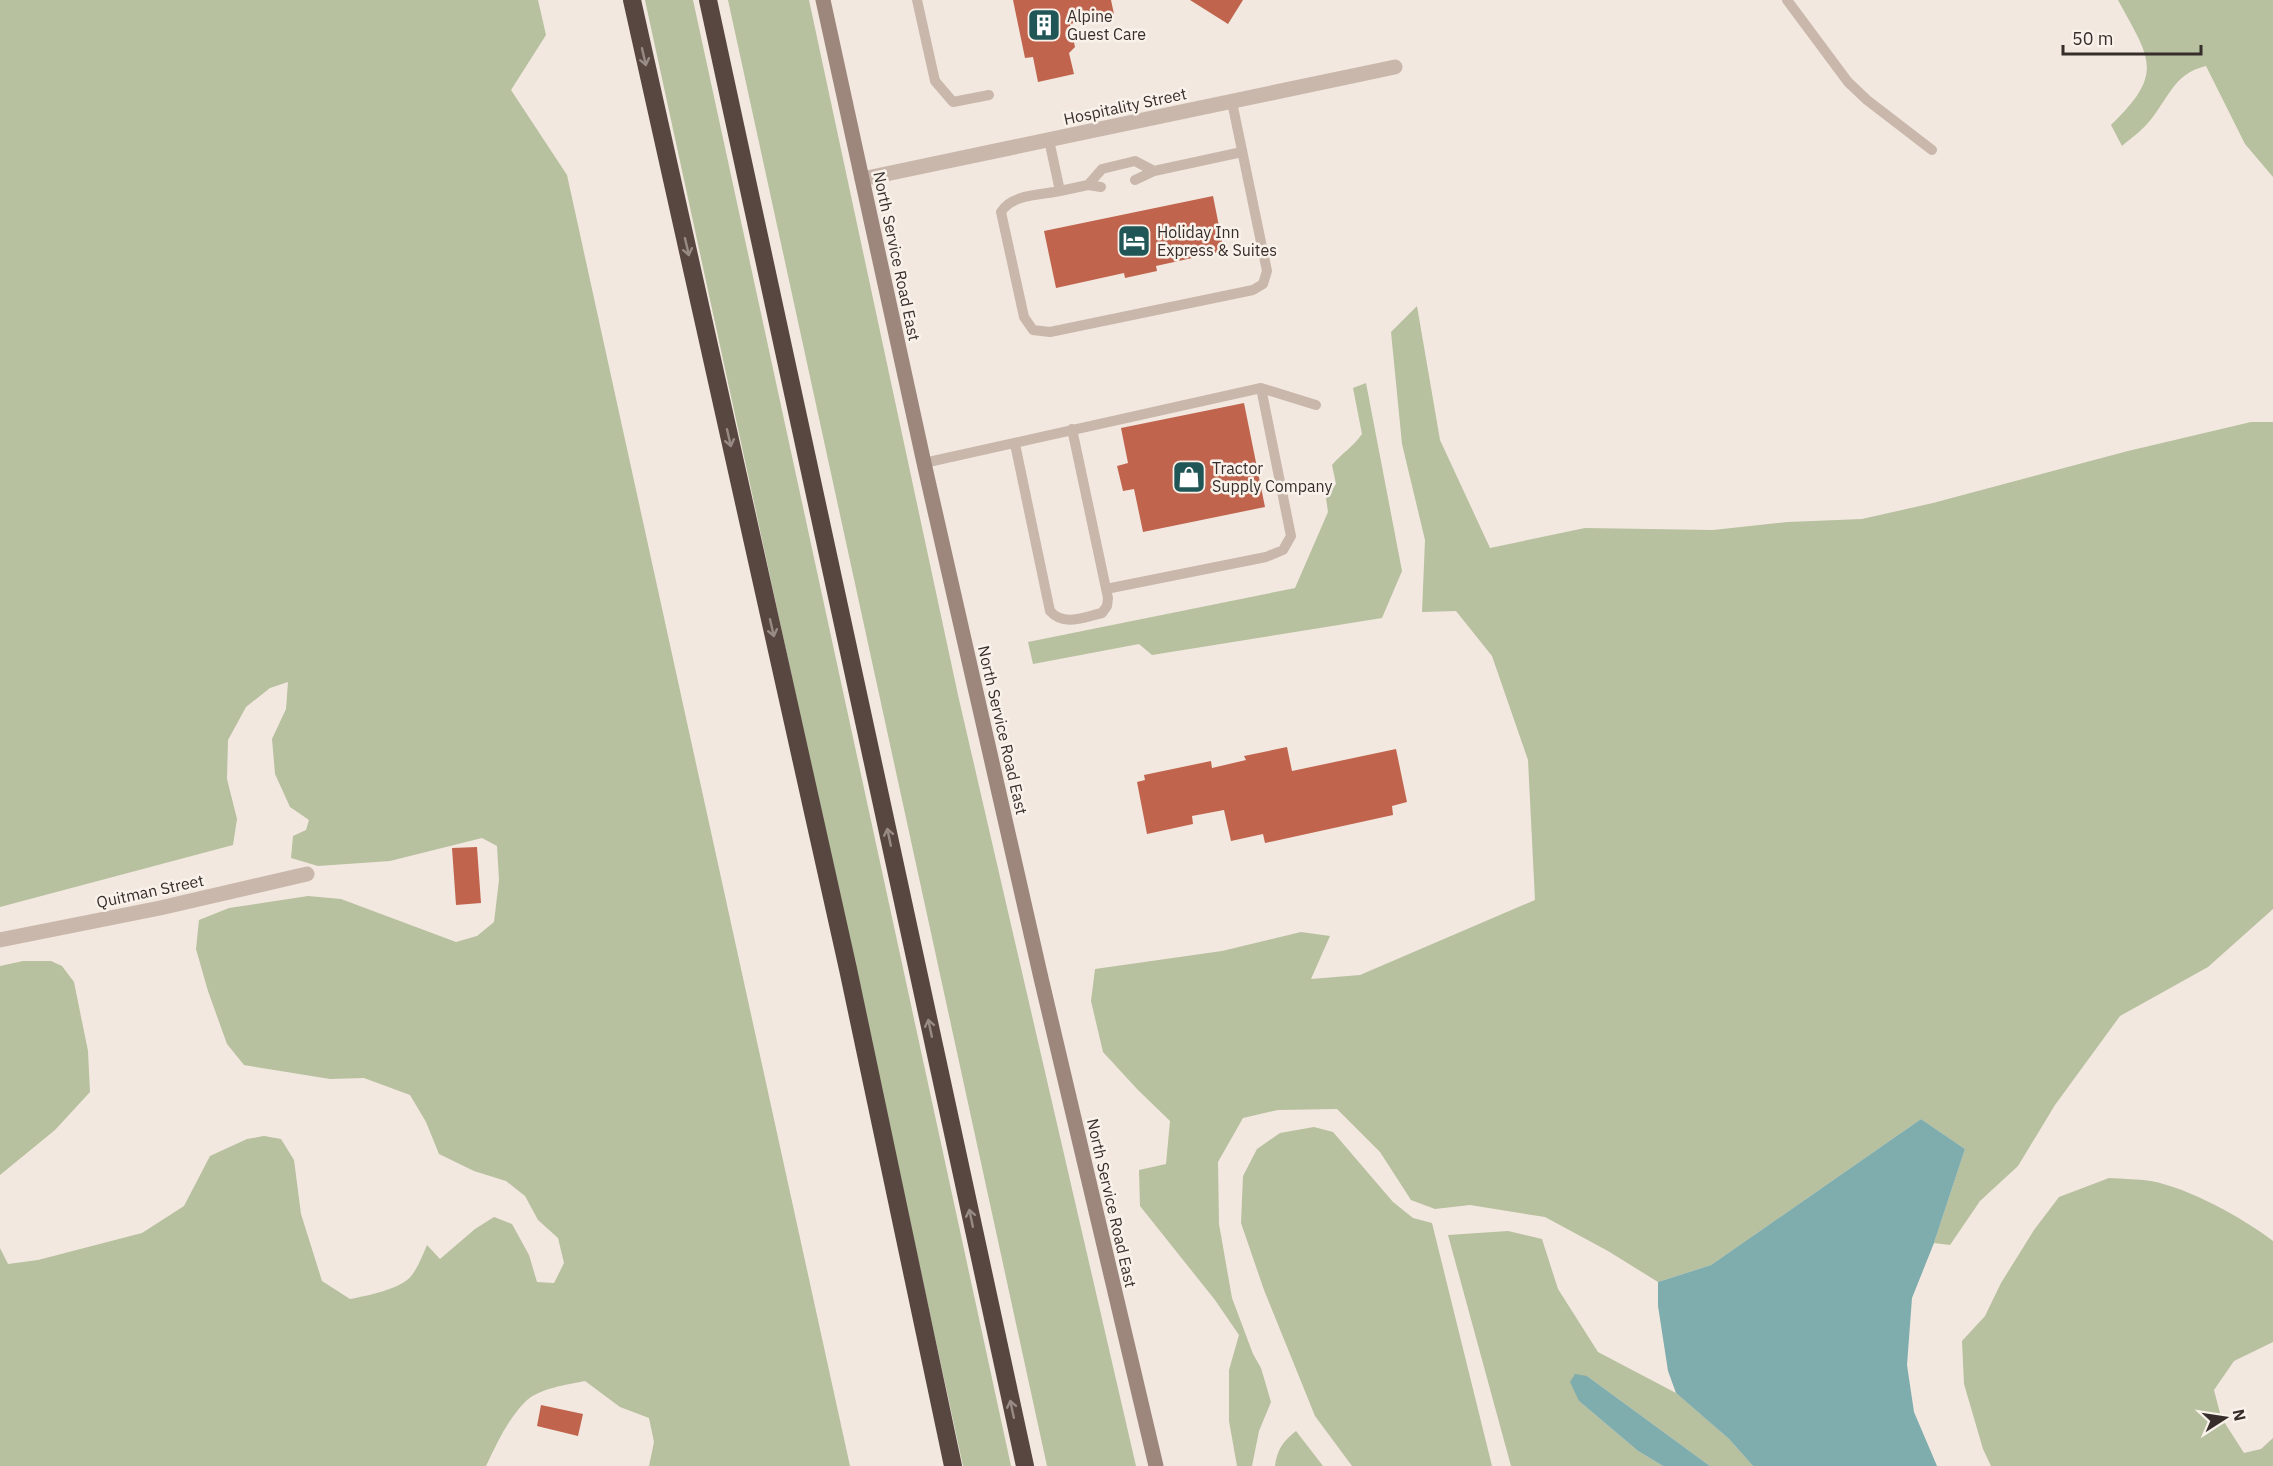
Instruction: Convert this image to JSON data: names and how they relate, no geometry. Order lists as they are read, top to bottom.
{
  "streets": {
    "street": ["Hospitality Street", "North Service Road East", "Quitman Street"]
  },
  "crossings": [
    ["Hospitality Street", "North Service Road East"]
  ],
  "places": {
    "building": ["Alpine Guest Care"],
    "hotel": ["Holiday Inn Express & Suites"],
    "shop": ["Tractor Supply Company"]
  },
  "scale_bar": "50 m",
  "north": "right"
}
